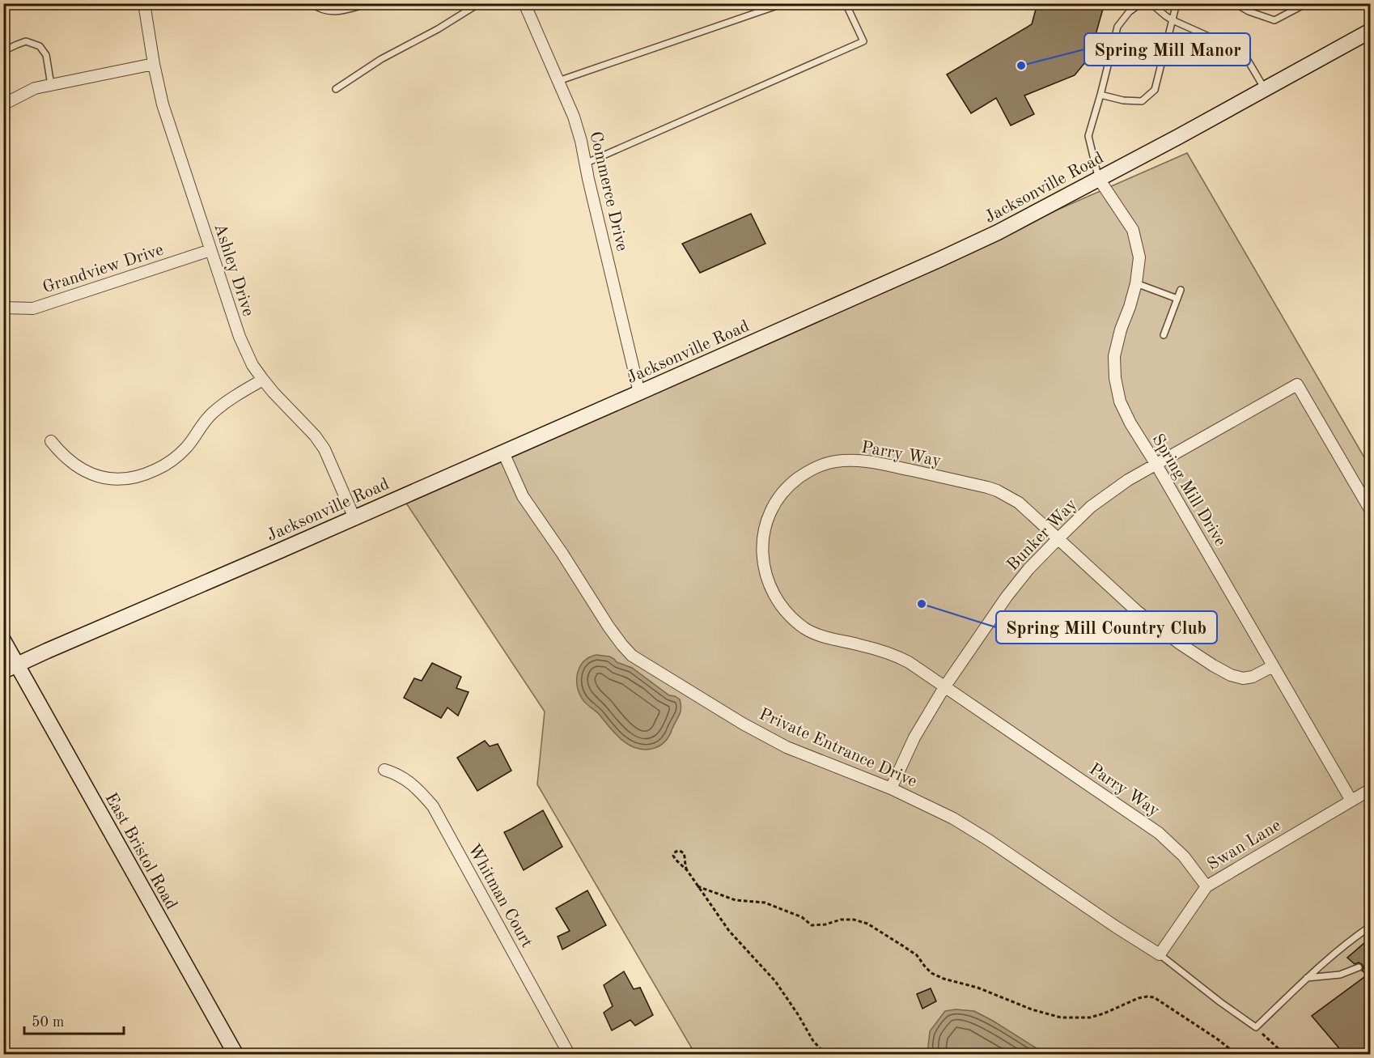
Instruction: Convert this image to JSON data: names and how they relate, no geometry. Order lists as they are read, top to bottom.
{
  "streets": {
    "main road": ["Jacksonville Road", "East Bristol Road"],
    "street": [
      "Commerce Drive",
      "Grandview Drive",
      "Ashley Drive",
      "Parry Way",
      "Spring Mill Drive",
      "Bunker Way",
      "Private Entrance Drive",
      "Swan Lane",
      "Whitman Court"
    ]
  },
  "crossings": [
    ["Jacksonville Road", "Commerce Drive"],
    ["Jacksonville Road", "Ashley Drive"],
    ["Jacksonville Road", "Spring Mill Drive"],
    ["Jacksonville Road", "Private Entrance Drive"],
    ["Jacksonville Road", "East Bristol Road"],
    ["Grandview Drive", "Ashley Drive"],
    ["Parry Way", "Spring Mill Drive"],
    ["Parry Way", "Bunker Way"],
    ["Parry Way", "Swan Lane"],
    ["Spring Mill Drive", "Bunker Way"],
    ["Spring Mill Drive", "Swan Lane"],
    ["Bunker Way", "Private Entrance Drive"],
    ["Private Entrance Drive", "Swan Lane"]
  ],
  "places": ["Spring Mill Manor", "Spring Mill Country Club"],
  "scale_bar": "50 m"
}
